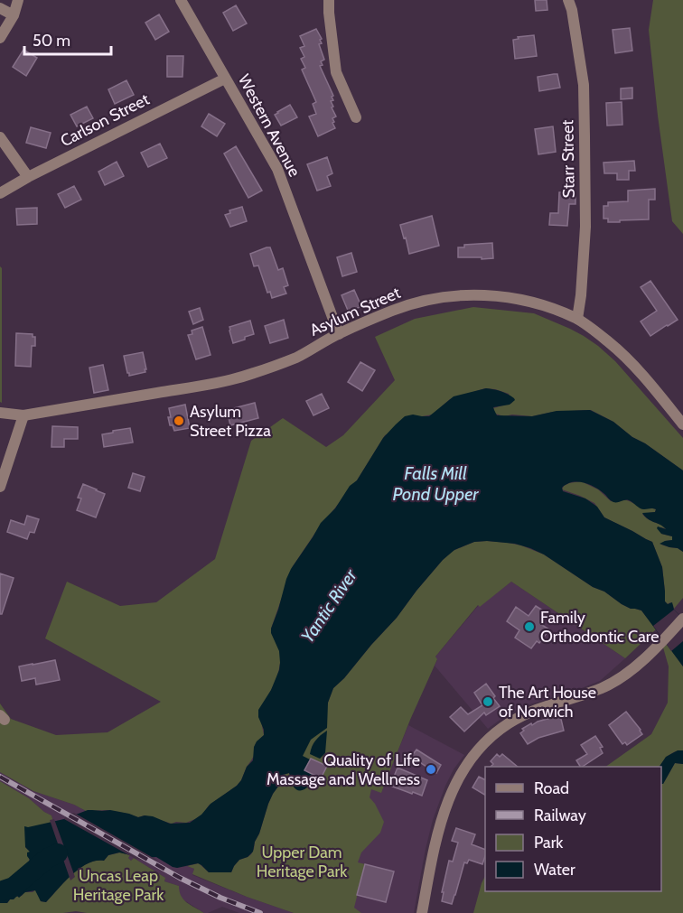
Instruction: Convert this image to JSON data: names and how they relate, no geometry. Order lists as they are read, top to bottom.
{
  "streets": {
    "street": [
      "Carlson Street",
      "Western Avenue",
      "Starr Street",
      "Asylum Street"
    ]
  },
  "crossings": [
    ["Carlson Street", "Western Avenue"],
    ["Western Avenue", "Asylum Street"],
    ["Starr Street", "Asylum Street"]
  ],
  "water": ["Falls Mill Pond Upper", "Yantic River"],
  "parks": ["Upper Dam Heritage Park", "Uncas Leap Heritage Park"],
  "places": [
    "Asylum Street Pizza",
    "Family Orthodontic Care",
    "The Art House of Norwich",
    "Quality of Life Massage and Wellness"
  ],
  "legend": [
    "Road",
    "Railway",
    "Park",
    "Water"
  ],
  "scale_bar": "50 m"
}
